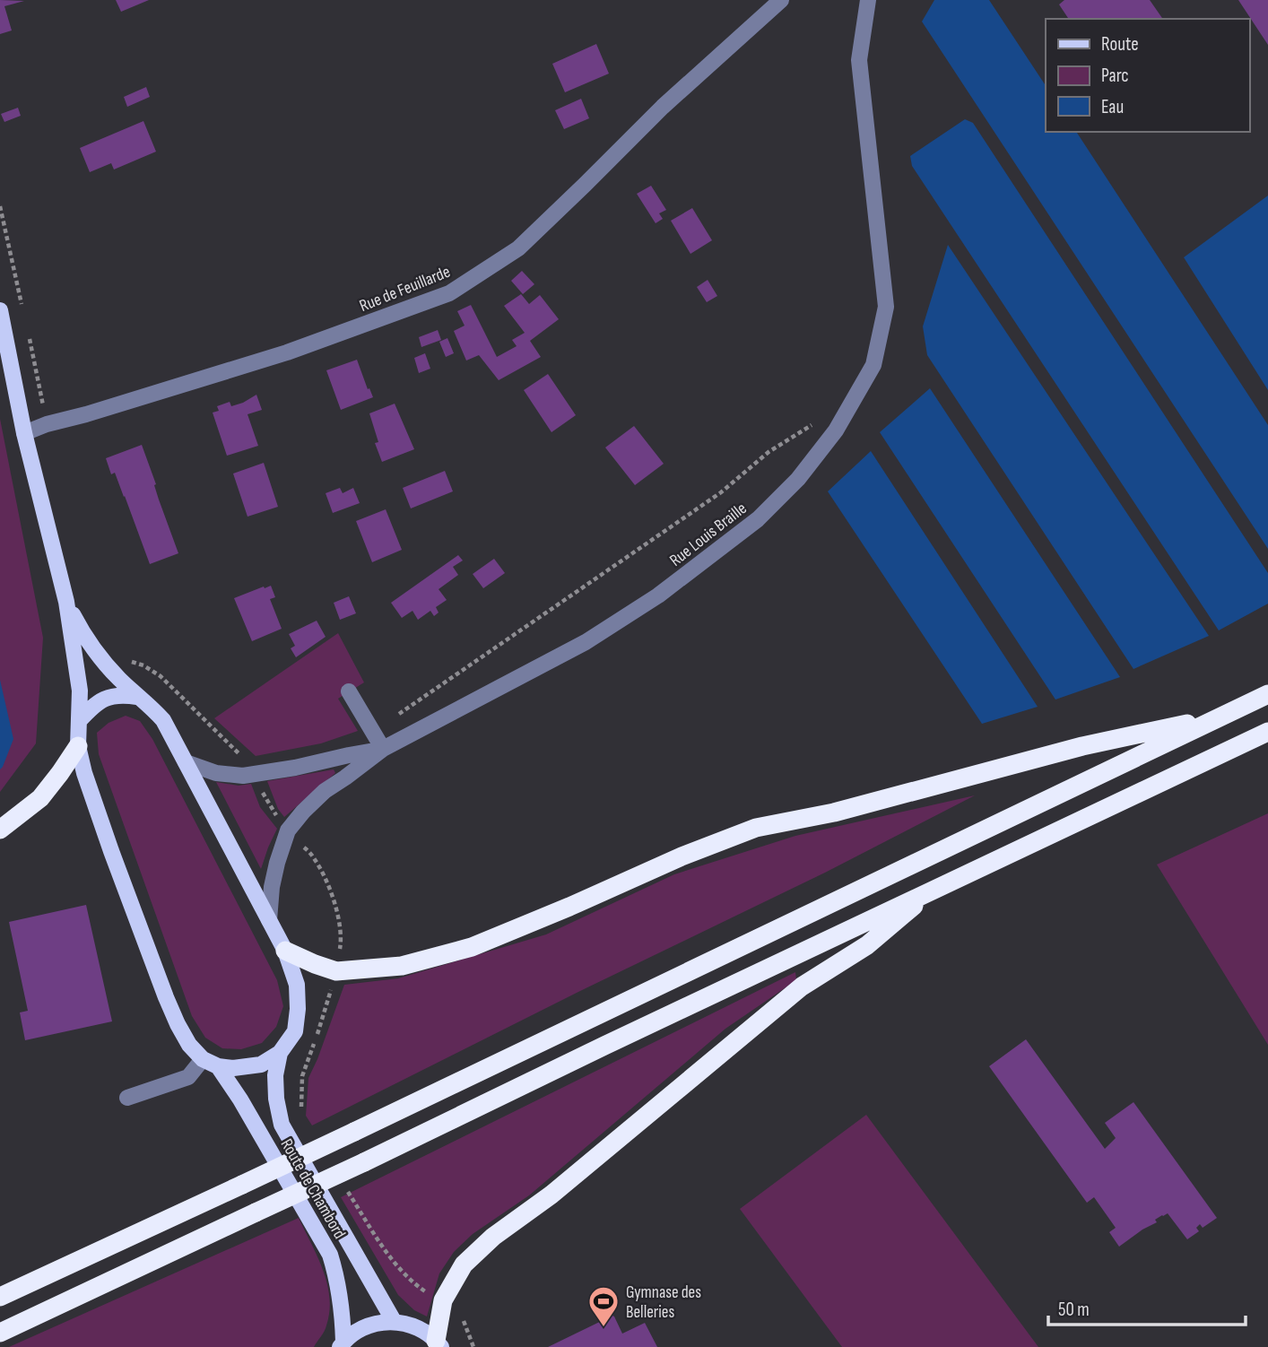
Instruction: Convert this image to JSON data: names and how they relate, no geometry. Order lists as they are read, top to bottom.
{
  "streets": {
    "main road": ["Route de Chambord"],
    "street": ["Rue de Feuillarde", "Rue Louis Braille"]
  },
  "places": {
    "sports": ["Gymnase des Belleries"]
  },
  "legend": ["Route", "Parc", "Eau"],
  "scale_bar": "50 m"
}
